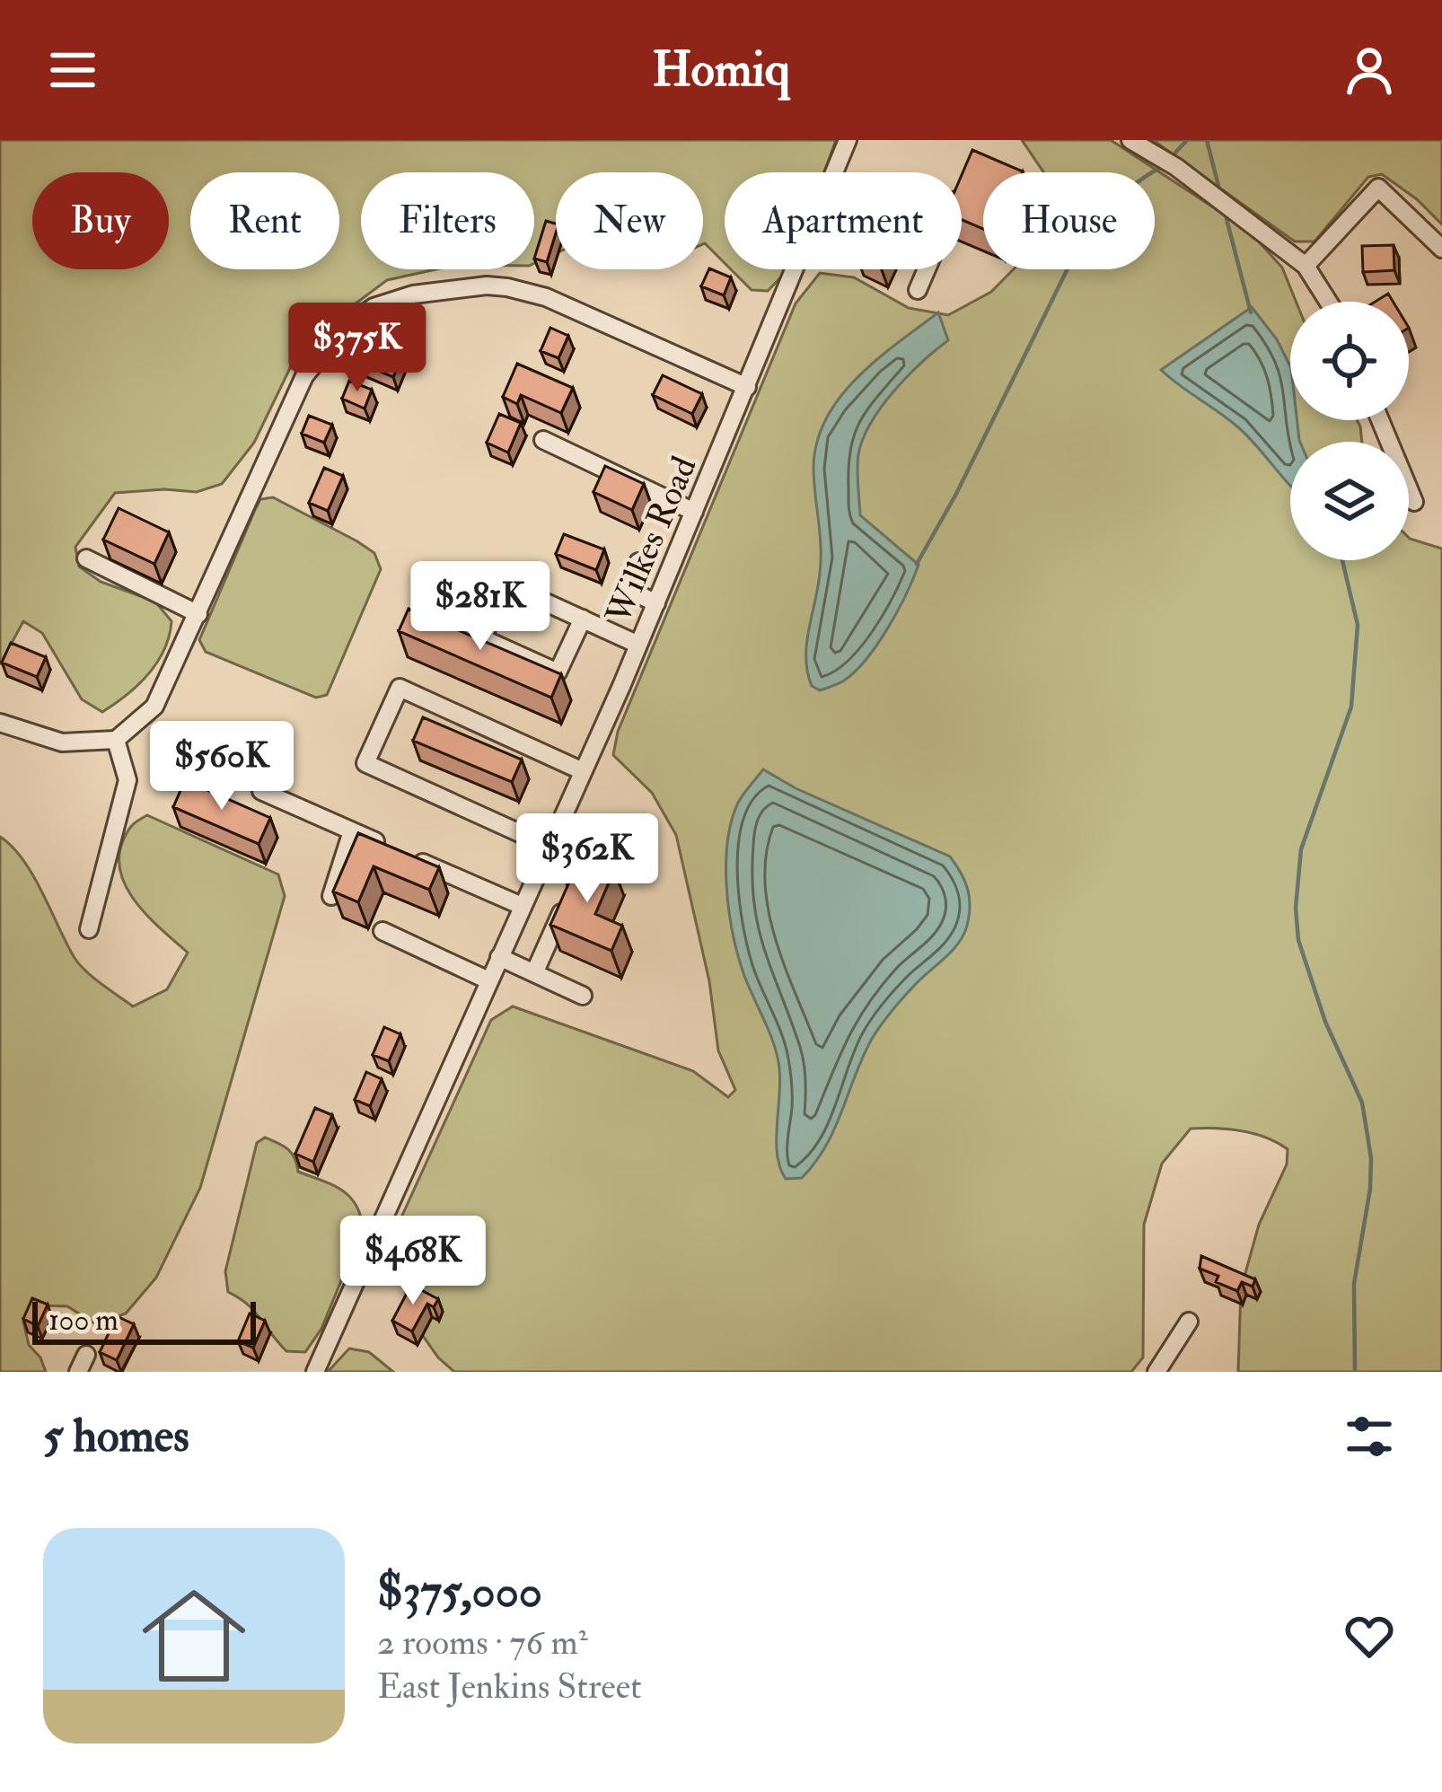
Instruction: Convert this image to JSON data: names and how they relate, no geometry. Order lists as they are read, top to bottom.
{
  "streets": {
    "street": ["Wilkes Road"]
  },
  "scale_bar": "100 m",
  "page": {
    "header": "Homiq",
    "chip": [
      "Buy",
      "Rent",
      "Filters",
      "New",
      "Apartment",
      "House"
    ],
    "price": [
      "$375K",
      "$281K",
      "$560K",
      "$362K",
      "$468K"
    ],
    "scale": "100 m",
    "heading": "5 homes",
    "list": [
      {
        "name": "$375,000",
        "note": "2 rooms · 76 m² · East Jenkins Street"
      }
    ]
  }
}
